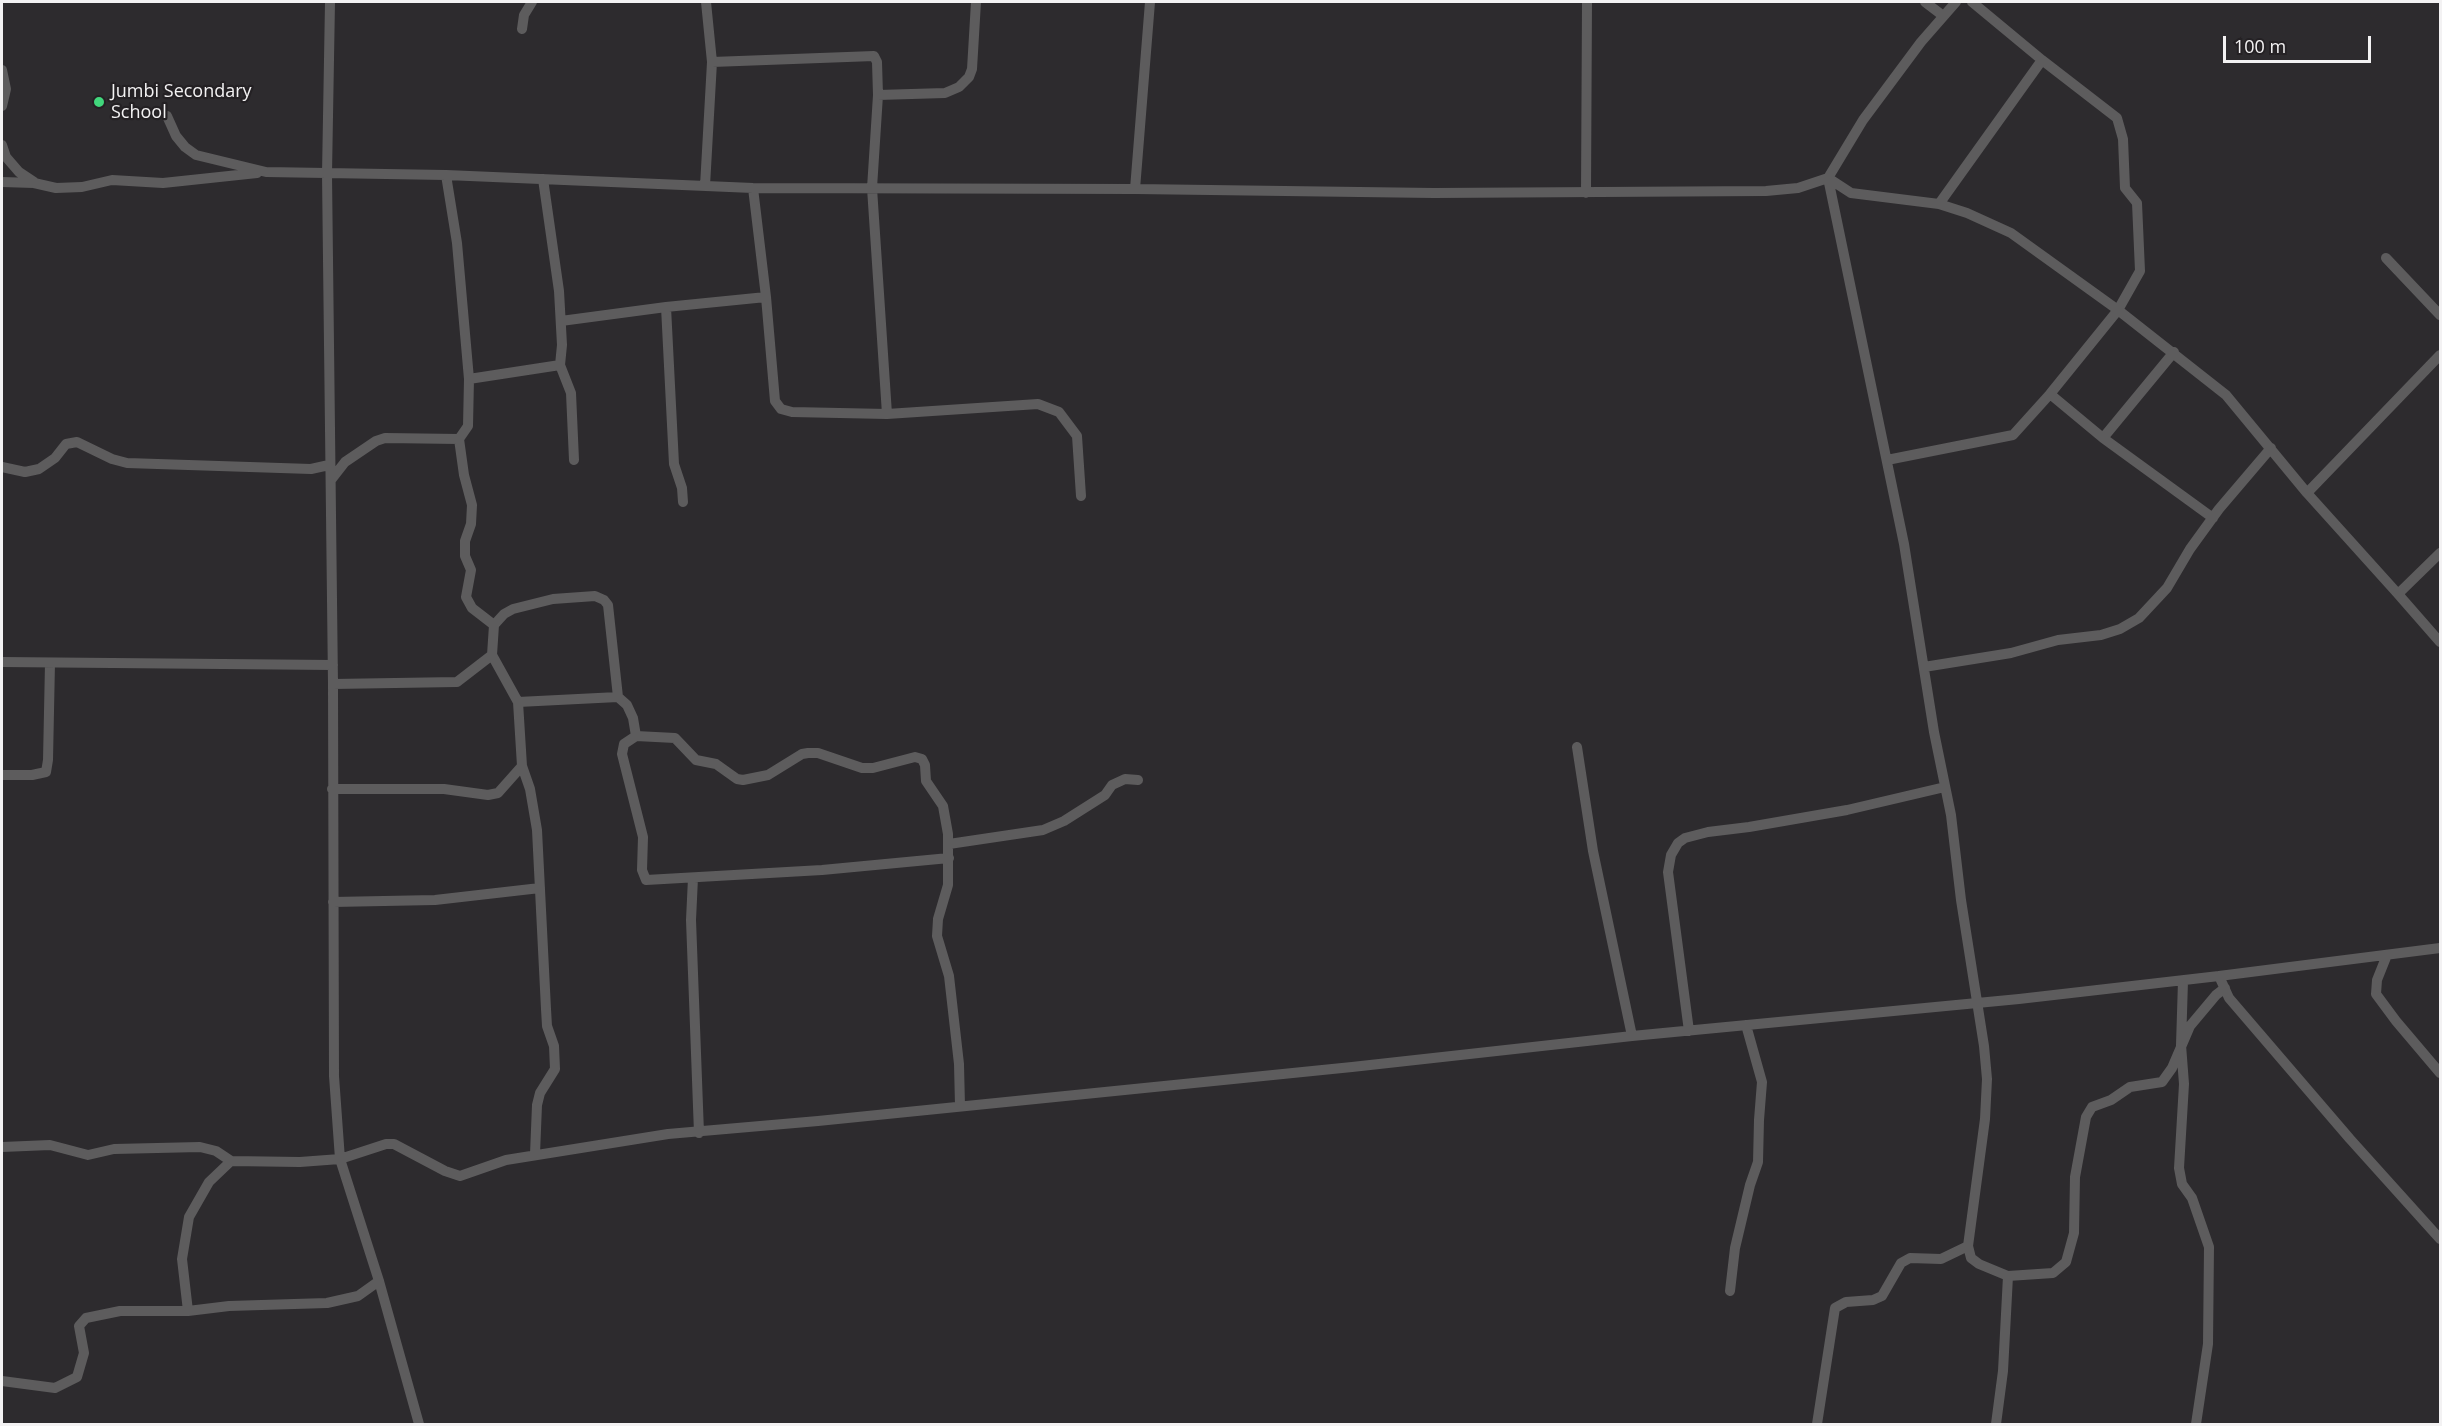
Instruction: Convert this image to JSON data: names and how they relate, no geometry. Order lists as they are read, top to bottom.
{
  "places": ["Jumbi Secondary School"],
  "scale_bar": "100 m"
}
